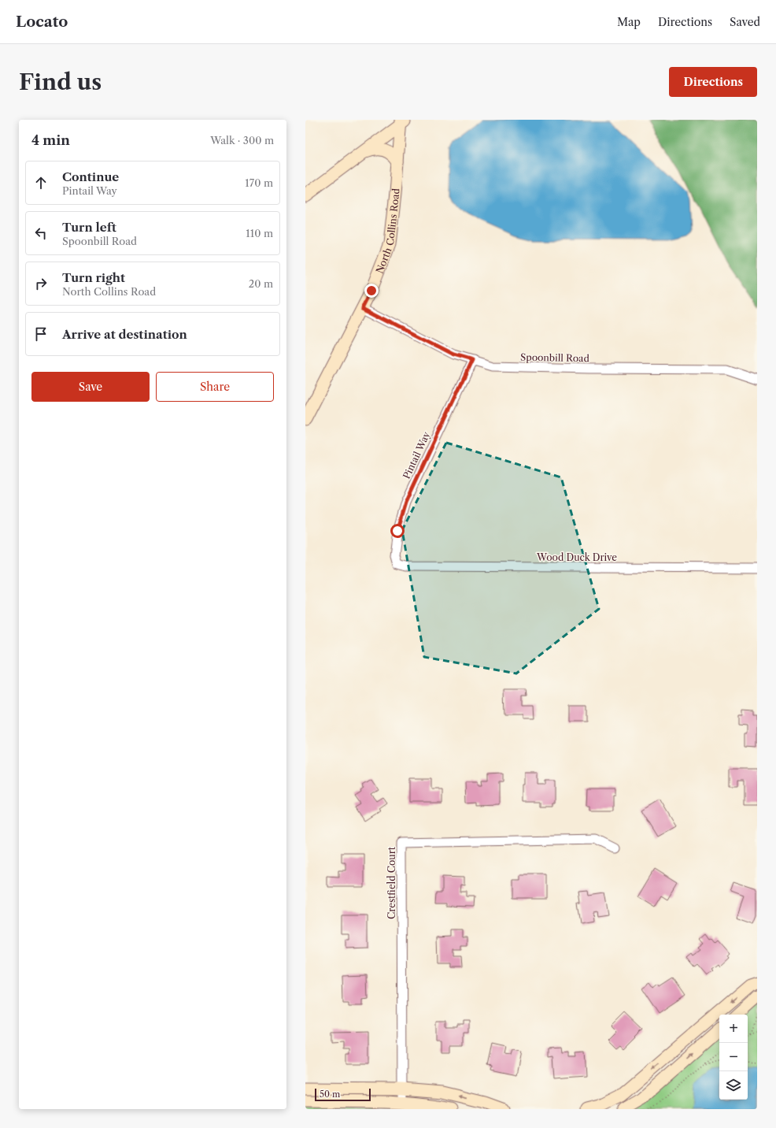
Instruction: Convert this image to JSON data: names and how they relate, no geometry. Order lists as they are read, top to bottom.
{
  "streets": {
    "street": [
      "North Collins Road",
      "Spoonbill Road",
      "Pintail Way",
      "Wood Duck Drive",
      "Crestfield Court"
    ]
  },
  "crossings": [
    ["North Collins Road", "Spoonbill Road"],
    ["Spoonbill Road", "Pintail Way"],
    ["Pintail Way", "Wood Duck Drive"]
  ],
  "scale_bar": "50 m",
  "page": {
    "header": "Locato",
    "nav": ["Map", "Directions", "Saved"],
    "buttons": [
      "Directions",
      ["Save", "Share"]
    ],
    "title": "Find us",
    "heading": ["4 min", "Walk · 300 m"],
    "list": [
      ["Continue", "Pintail Way", "170 m"],
      ["Turn left", "Spoonbill Road", "110 m"],
      ["Turn right", "North Collins Road", "20 m"],
      "Arrive at destination"
    ],
    "map_buttons": ["+", "−"],
    "scale": "50 m"
  }
}
